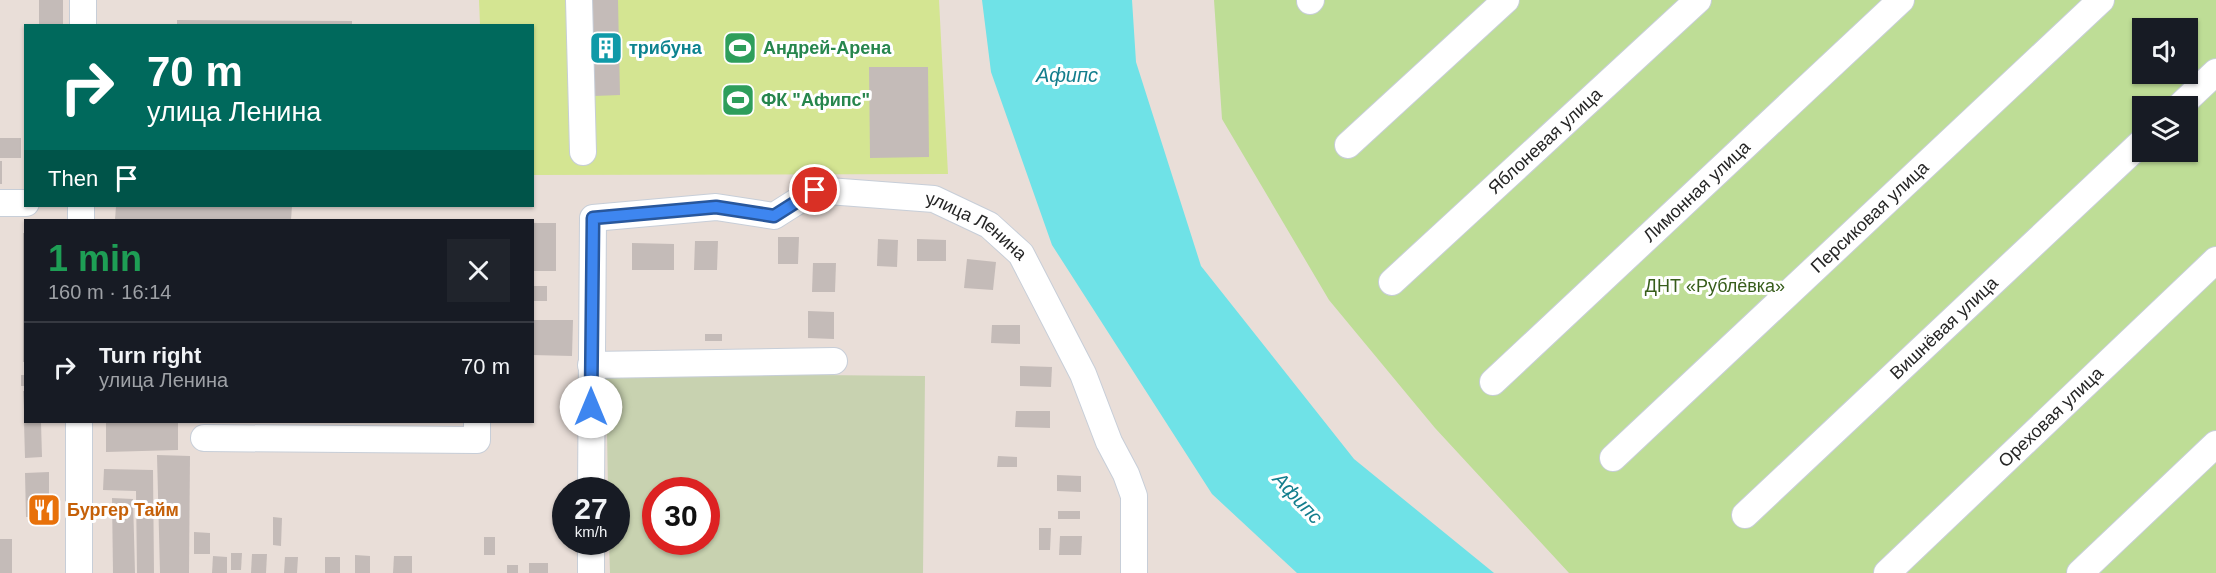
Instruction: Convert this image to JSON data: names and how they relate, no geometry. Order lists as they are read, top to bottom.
{
  "streets": {
    "street": [
      "Яблоневая улица",
      "Лимонная улица",
      "Персиковая улица",
      "улица Ленина",
      "Вишнёвая улица",
      "Ореховая улица"
    ]
  },
  "water": ["Афипс"],
  "parks": ["ДНТ «Рублёвка»"],
  "places": {
    "building": ["трибуна"],
    "sports": ["Андрей-Арена", "ФК \"Афипс\""],
    "restaurant": ["Бургер Тайм"]
  },
  "page": {
    "turn": ["70 m", "улица Ленина"],
    "then": "Then",
    "heading": ["1 min", "160 m · 16:14"],
    "list": [
      {
        "name": "Turn right",
        "note": "улица Ленина",
        "value": "70 m"
      }
    ],
    "speed": "27 km/h",
    "limit": "30"
  }
}
